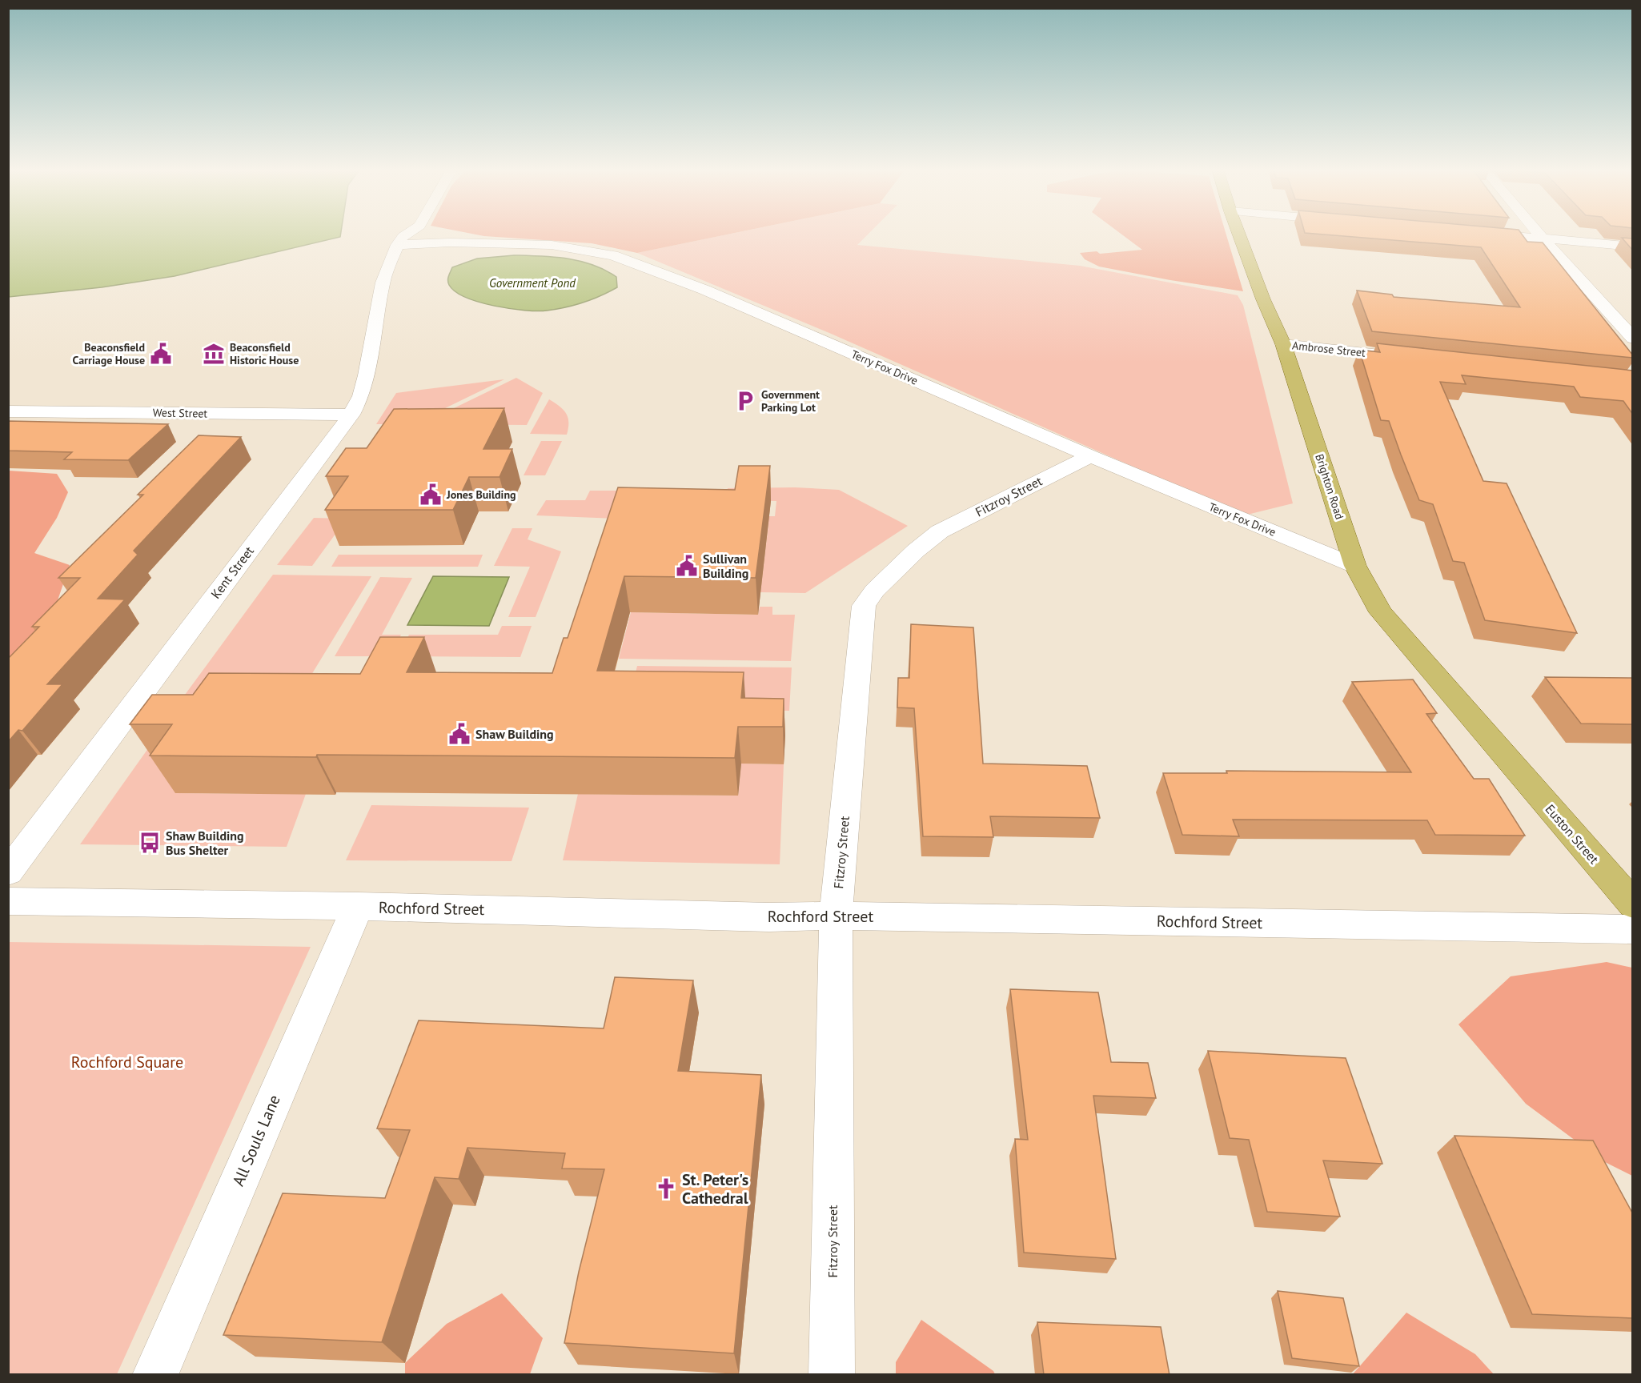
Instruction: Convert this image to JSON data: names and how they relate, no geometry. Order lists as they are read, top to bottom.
{
  "streets": {
    "main road": ["Brighton Road", "Euston Street"],
    "street": [
      "Ambrose Street",
      "Terry Fox Drive",
      "West Street",
      "Fitzroy Street",
      "Kent Street",
      "Rochford Street",
      "All Souls Lane"
    ]
  },
  "crossings": [
    ["Ambrose Street", "Brighton Road"],
    ["Terry Fox Drive", "Brighton Road"],
    ["Terry Fox Drive", "Fitzroy Street"],
    ["Terry Fox Drive", "Kent Street"],
    ["West Street", "Kent Street"],
    ["Brighton Road", "Euston Street"],
    ["Fitzroy Street", "Rochford Street"],
    ["Rochford Street", "All Souls Lane"]
  ],
  "water": ["Government Pond"],
  "parks": ["Rochford Square"],
  "places": {
    "public building": [
      "Beaconsfield Carriage House",
      "Jones Building",
      "Sullivan Building",
      "Shaw Building"
    ],
    "museum": ["Beaconsfield Historic House"],
    "parking": ["Government Parking Lot"],
    "bus stop": ["Shaw Building Bus Shelter"],
    "church": ["St. Peter's Cathedral"]
  }
}
